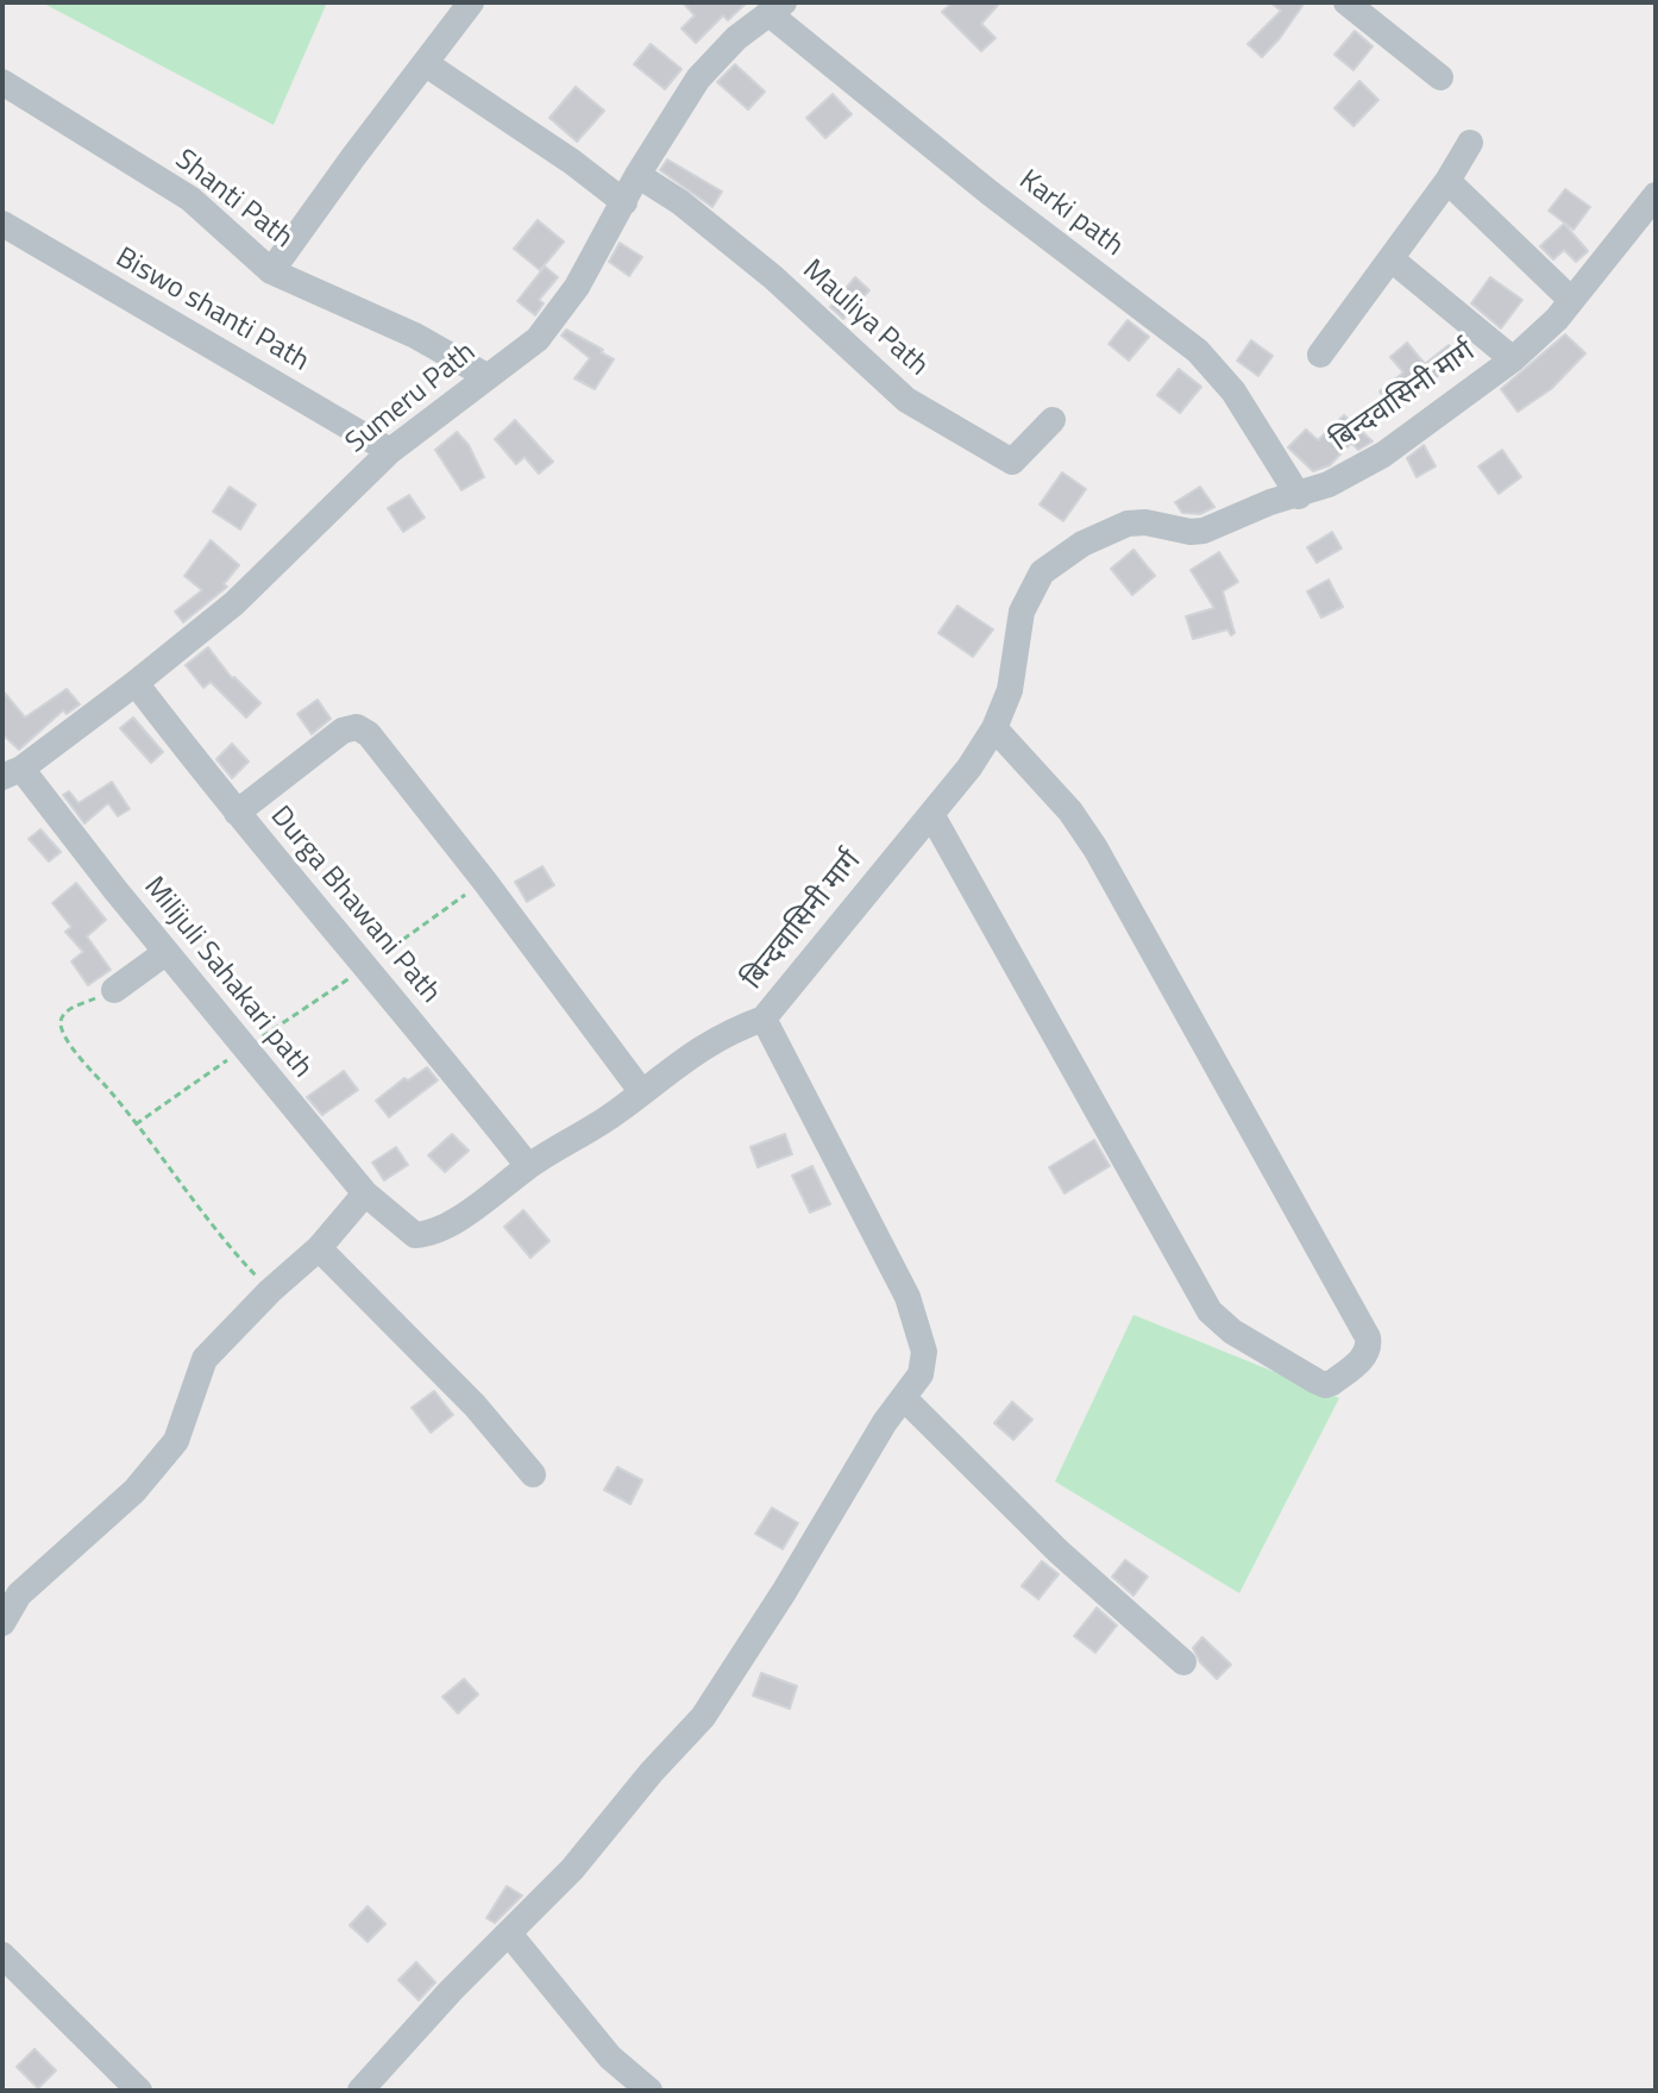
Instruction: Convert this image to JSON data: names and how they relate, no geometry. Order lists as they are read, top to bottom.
{
  "streets": {
    "street": [
      "Shanti Path",
      "Karki path",
      "Biswo shanti Path",
      "Mauliya Path",
      "बिन्दवासिनी मार्ग",
      "Sumeru Path",
      "Durga Bhawani Path",
      "Milijuli Sahakari path"
    ]
  },
  "crossings": [
    ["Shanti Path", "Sumeru Path"],
    ["Karki path", "बिन्दवासिनी मार्ग"],
    ["Karki path", "Sumeru Path"],
    ["Biswo shanti Path", "Sumeru Path"],
    ["Mauliya Path", "Sumeru Path"],
    ["Sumeru Path", "Durga Bhawani Path"],
    ["Sumeru Path", "Milijuli Sahakari path"],
    ["Durga Bhawani Path", "Milijuli Sahakari path"]
  ]
}
